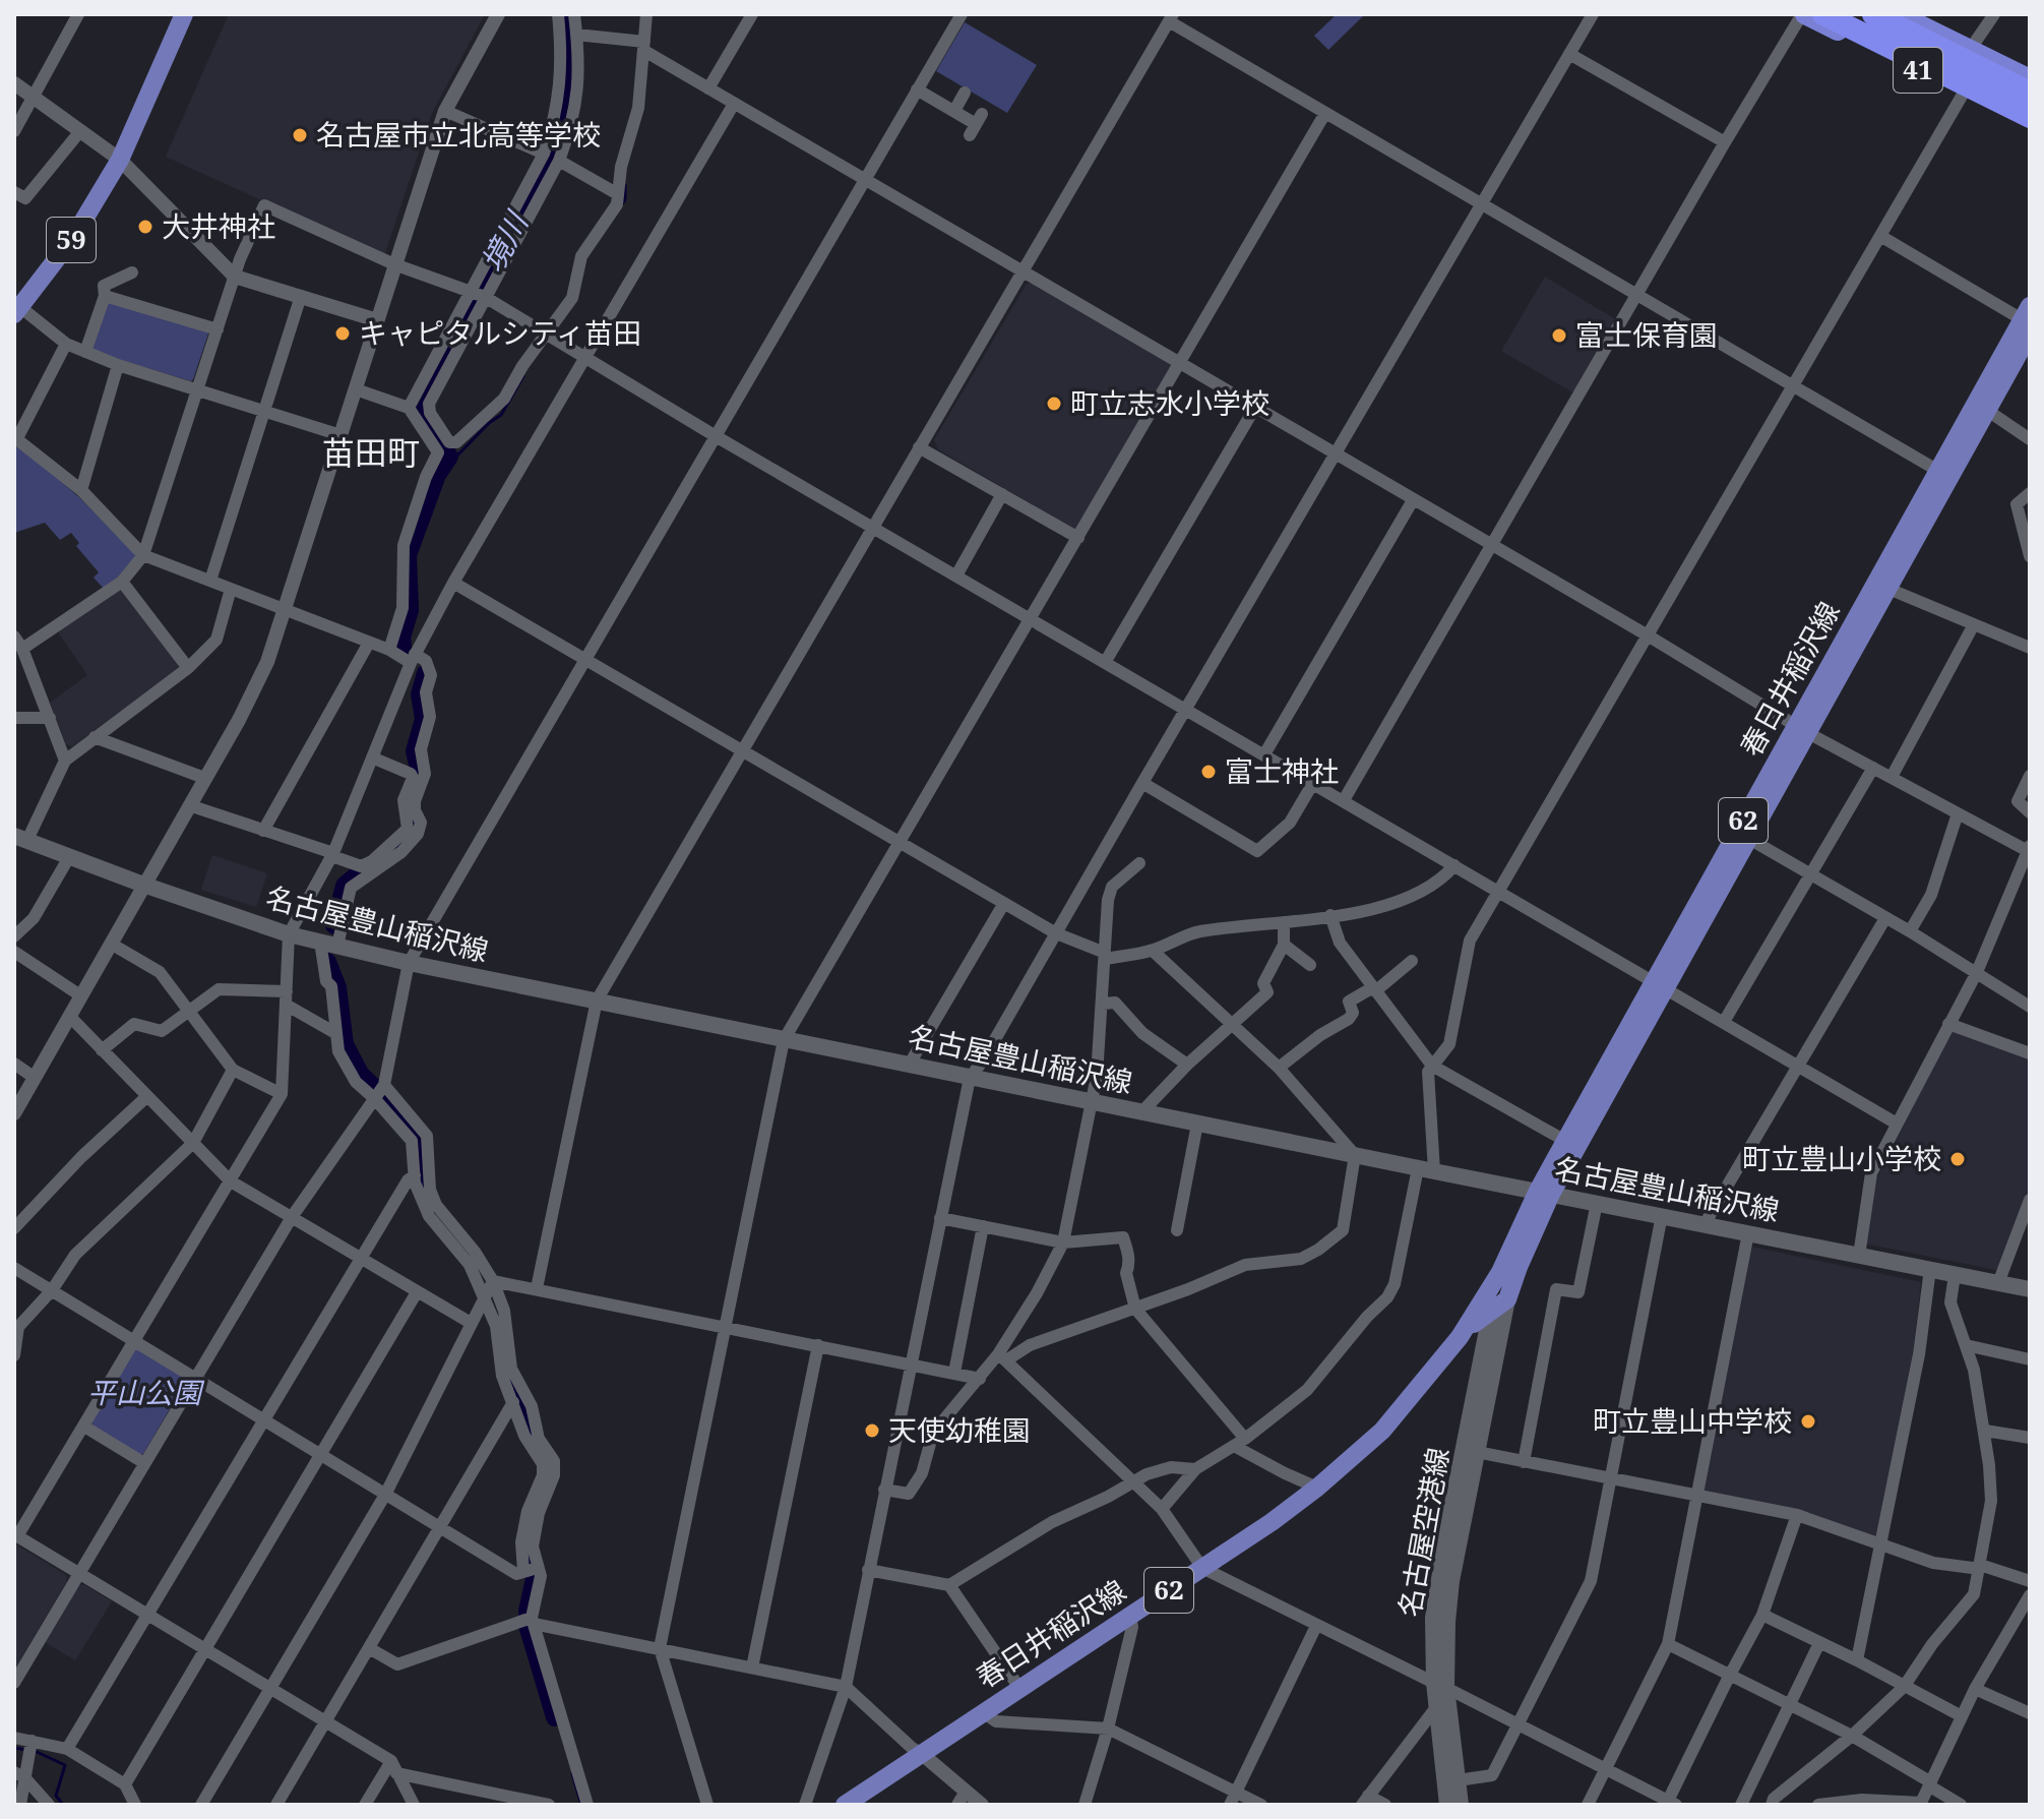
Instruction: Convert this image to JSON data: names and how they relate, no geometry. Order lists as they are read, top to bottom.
{
  "streets": {
    "highway": ["41"],
    "main road": [
      "59",
      "春日井稲沢線",
      "62",
      "名古屋豊山稲沢線",
      "名古屋空港線"
    ]
  },
  "crossings": [
    ["春日井稲沢線", "名古屋豊山稲沢線"],
    ["春日井稲沢線", "名古屋空港線"]
  ],
  "districts": ["苗田町"],
  "water": ["境川"],
  "parks": ["平山公園"],
  "places": [
    "名古屋市立北高等学校",
    "大井神社",
    "キャピタルシティ苗田",
    "富士保育園",
    "町立志水小学校",
    "富士神社",
    "町立豊山小学校",
    "町立豊山中学校",
    "天使幼稚園"
  ]
}
